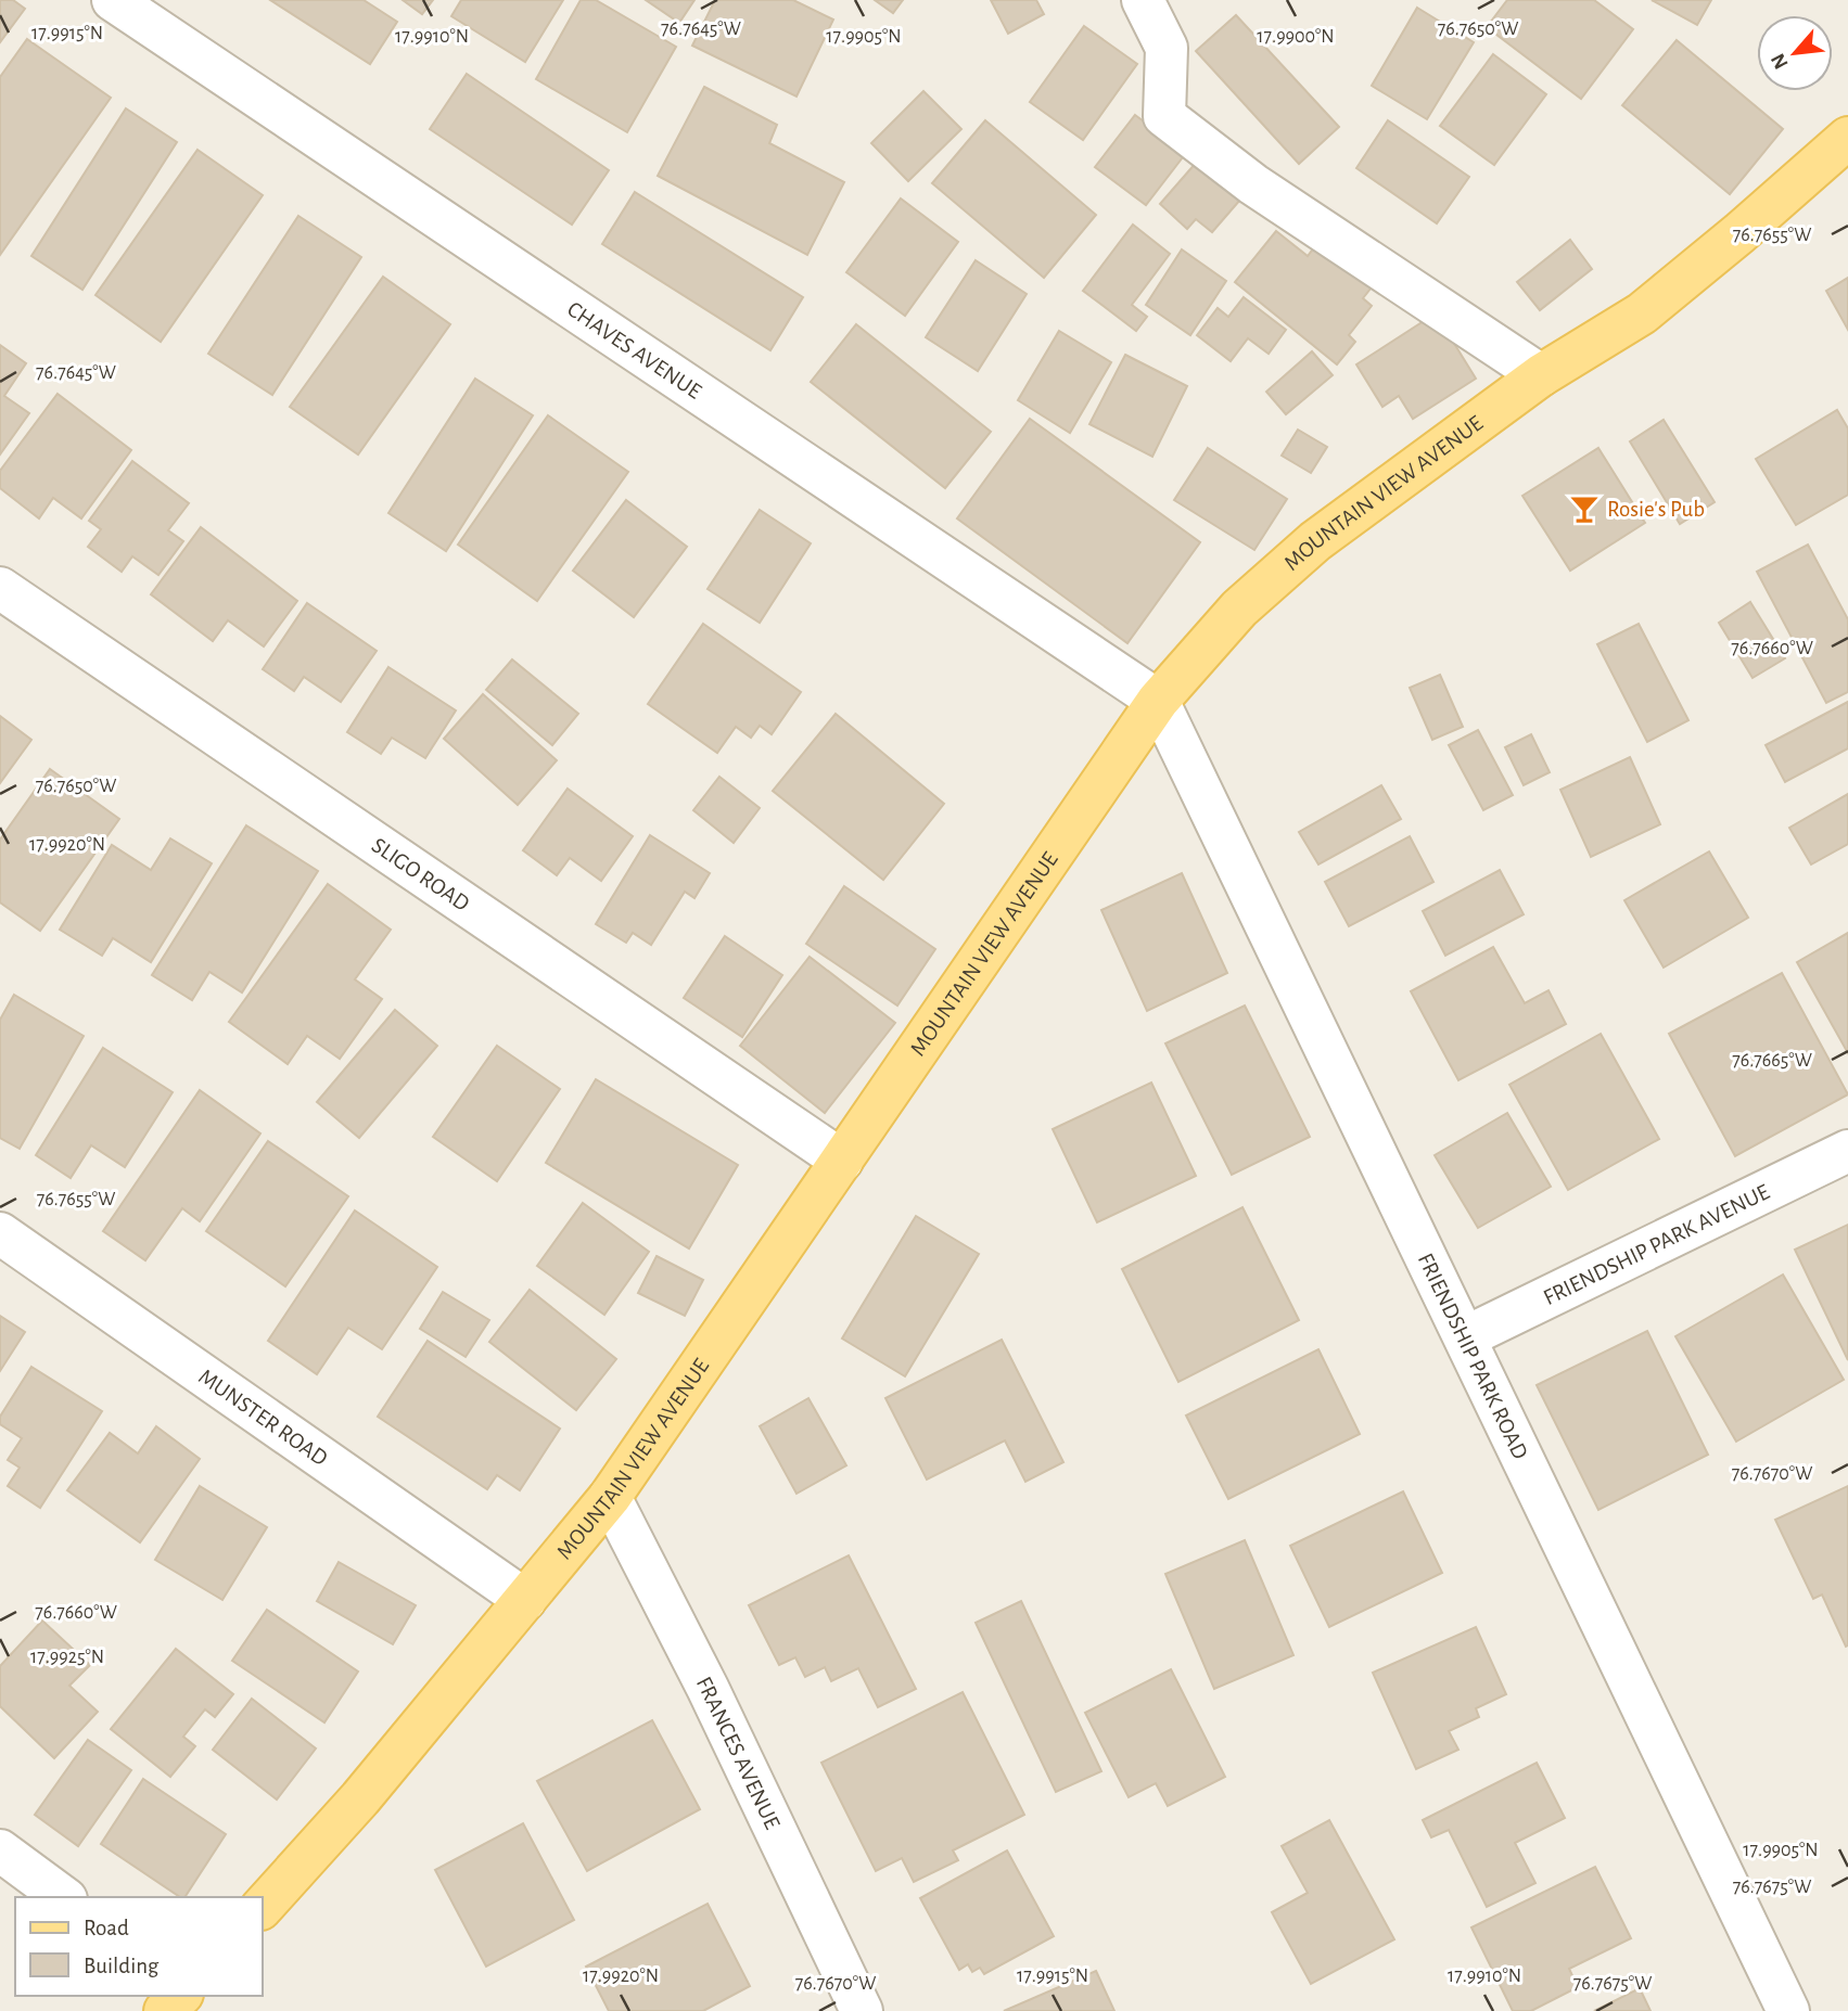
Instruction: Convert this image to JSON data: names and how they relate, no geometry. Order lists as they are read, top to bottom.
{
  "streets": {
    "main road": ["MOUNTAIN VIEW AVENUE"],
    "street": [
      "CHAVES AVENUE",
      "SLIGO ROAD",
      "FRIENDSHIP PARK AVENUE",
      "FRIENDSHIP PARK ROAD",
      "MUNSTER ROAD",
      "FRANCES AVENUE"
    ]
  },
  "crossings": [
    ["CHAVES AVENUE", "MOUNTAIN VIEW AVENUE"],
    ["CHAVES AVENUE", "FRIENDSHIP PARK ROAD"],
    ["MOUNTAIN VIEW AVENUE", "SLIGO ROAD"],
    ["MOUNTAIN VIEW AVENUE", "FRIENDSHIP PARK ROAD"],
    ["MOUNTAIN VIEW AVENUE", "MUNSTER ROAD"],
    ["MOUNTAIN VIEW AVENUE", "FRANCES AVENUE"],
    ["FRIENDSHIP PARK AVENUE", "FRIENDSHIP PARK ROAD"]
  ],
  "places": {
    "bar": ["Rosie's Pub"]
  },
  "legend": ["Road", "Building"],
  "north": "bottom left",
  "coordinates": [
    "76.7645°W",
    "76.7650°W",
    "17.9915°N",
    "17.9910°N",
    "17.9905°N",
    "17.9900°N",
    "76.7655°W",
    "76.7660°W",
    "17.9920°N",
    "76.7665°W",
    "76.7670°W",
    "17.9925°N",
    "76.7675°W"
  ]
}
